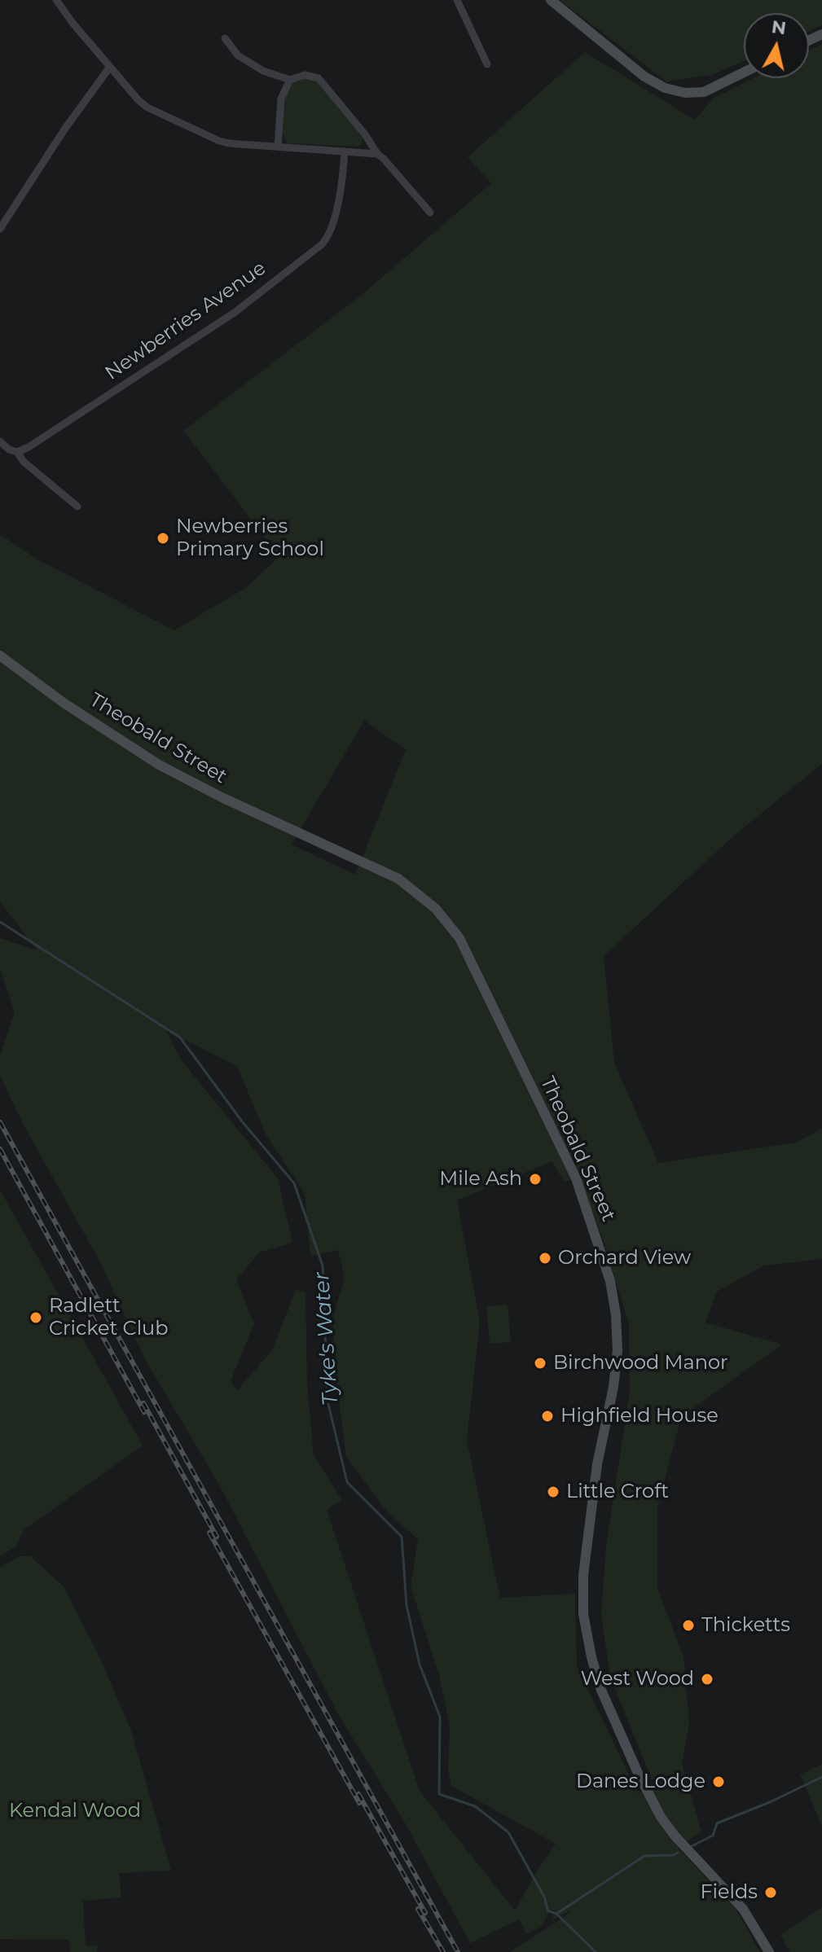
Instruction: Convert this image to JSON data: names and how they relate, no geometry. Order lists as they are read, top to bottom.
{
  "streets": {
    "street": ["Newberries Avenue", "Theobald Street"]
  },
  "water": ["Tyke's Water"],
  "parks": ["Kendal Wood"],
  "places": [
    "Newberries Primary School",
    "Mile Ash",
    "Orchard View",
    "Radlett Cricket Club",
    "Birchwood Manor",
    "Highfield House",
    "Little Croft",
    "Thicketts",
    "West Wood",
    "Danes Lodge",
    "Fields"
  ],
  "north": "top"
}
